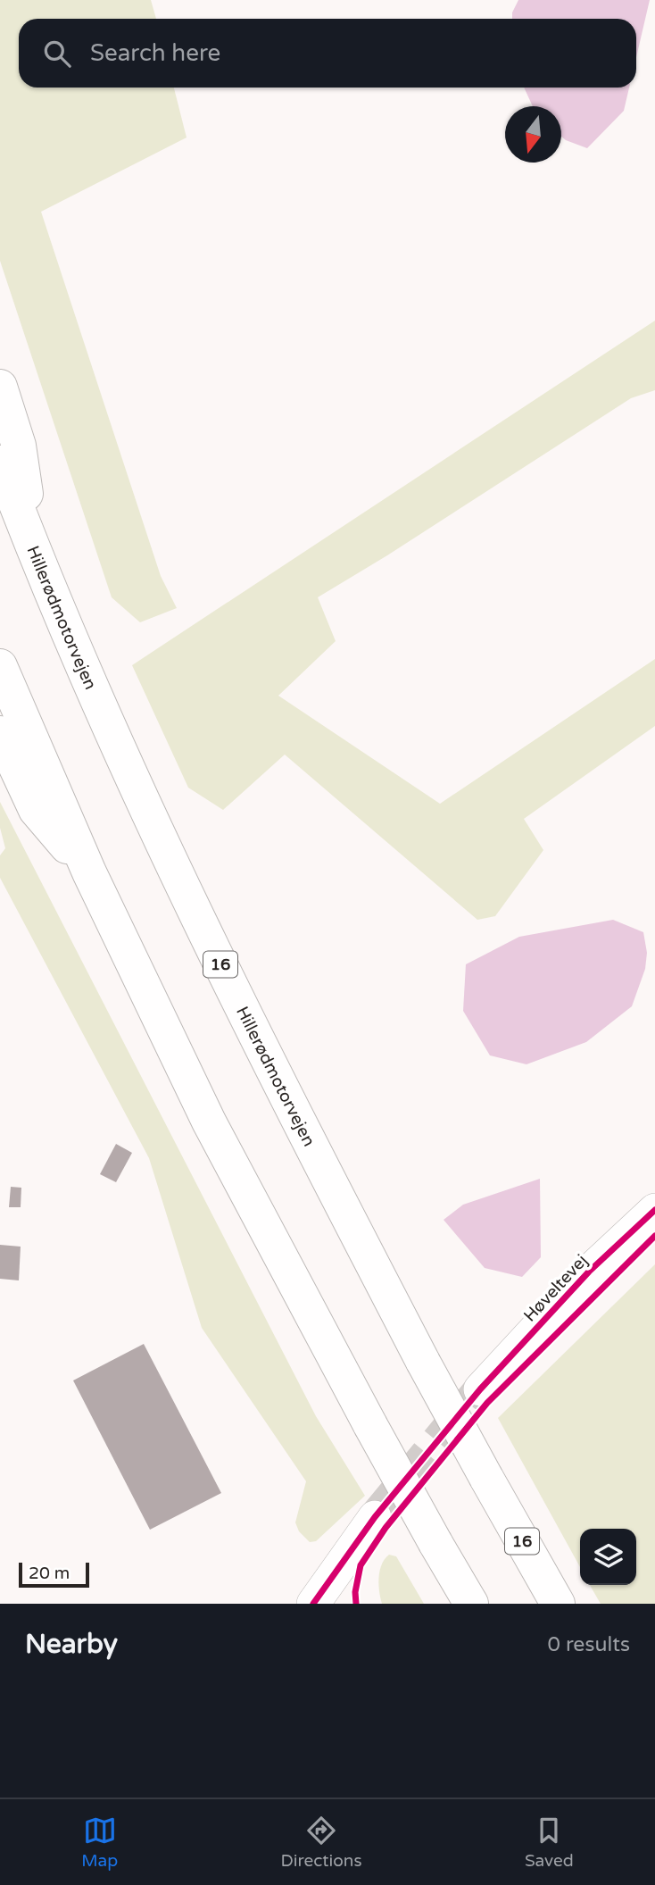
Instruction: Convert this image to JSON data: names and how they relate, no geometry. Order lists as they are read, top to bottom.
{
  "streets": {
    "highway": ["Hillerødmotorvejen", "16"],
    "street": ["Høveltevej"]
  },
  "scale_bar": "20 m",
  "north": "bottom",
  "page": {
    "search": "Search here",
    "scale": "20 m",
    "heading": ["Nearby", "0 results"],
    "nav": ["Map", "Directions", "Saved"]
  }
}
